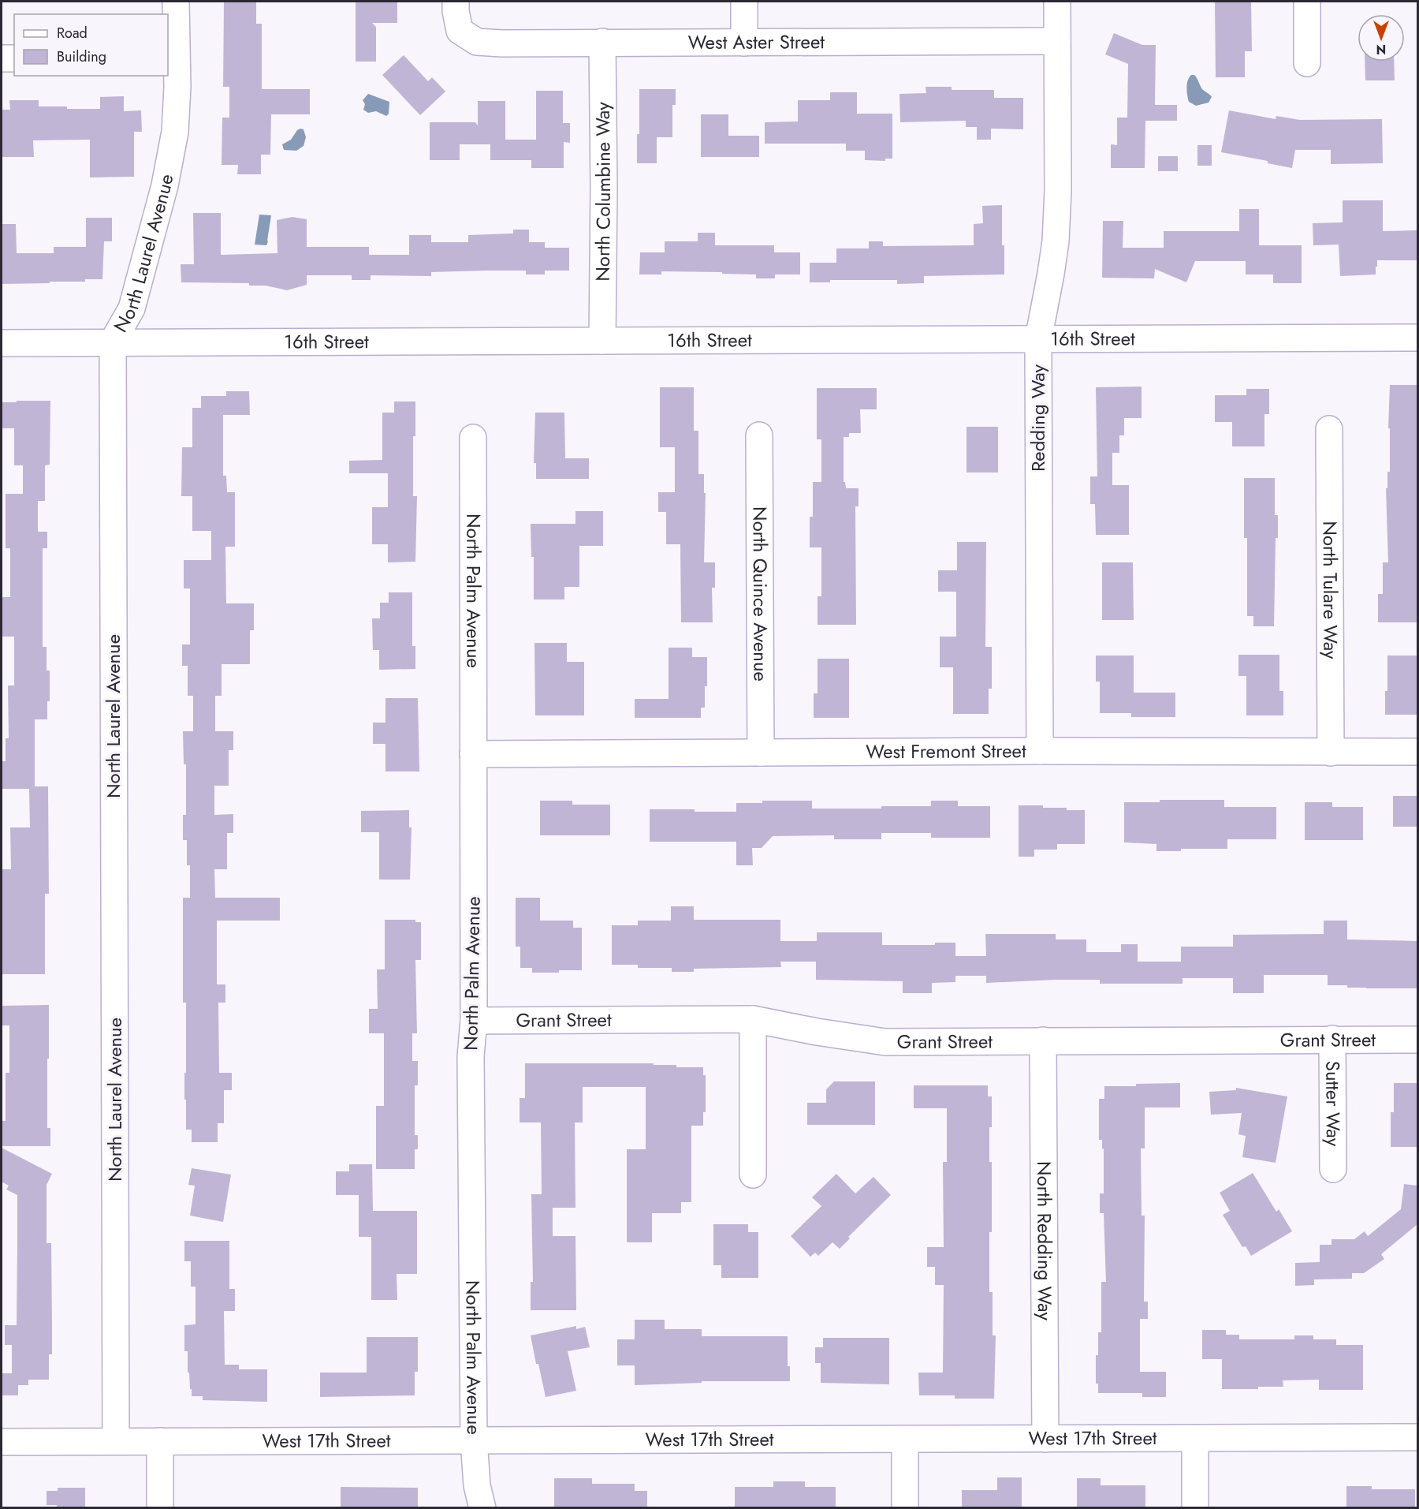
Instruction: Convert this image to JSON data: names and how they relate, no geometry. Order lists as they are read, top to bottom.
{
  "streets": {
    "street": [
      "West Aster Street",
      "North Columbine Way",
      "North Laurel Avenue",
      "16th Street",
      "Redding Way",
      "North Palm Avenue",
      "North Tulare Way",
      "North Quince Avenue",
      "West Fremont Street",
      "Grant Street",
      "Sutter Way",
      "North Redding Way",
      "West 17th Street"
    ]
  },
  "crossings": [
    ["West Aster Street", "North Columbine Way"],
    ["West Aster Street", "Redding Way"],
    ["North Columbine Way", "16th Street"],
    ["North Laurel Avenue", "16th Street"],
    ["North Laurel Avenue", "West 17th Street"],
    ["16th Street", "Redding Way"],
    ["Redding Way", "West Fremont Street"],
    ["North Palm Avenue", "West Fremont Street"],
    ["North Palm Avenue", "Grant Street"],
    ["North Palm Avenue", "West 17th Street"],
    ["North Tulare Way", "West Fremont Street"],
    ["North Quince Avenue", "West Fremont Street"],
    ["Grant Street", "Sutter Way"],
    ["Grant Street", "North Redding Way"],
    ["North Redding Way", "West 17th Street"]
  ],
  "legend": ["Road", "Building"],
  "north": "bottom"
}
